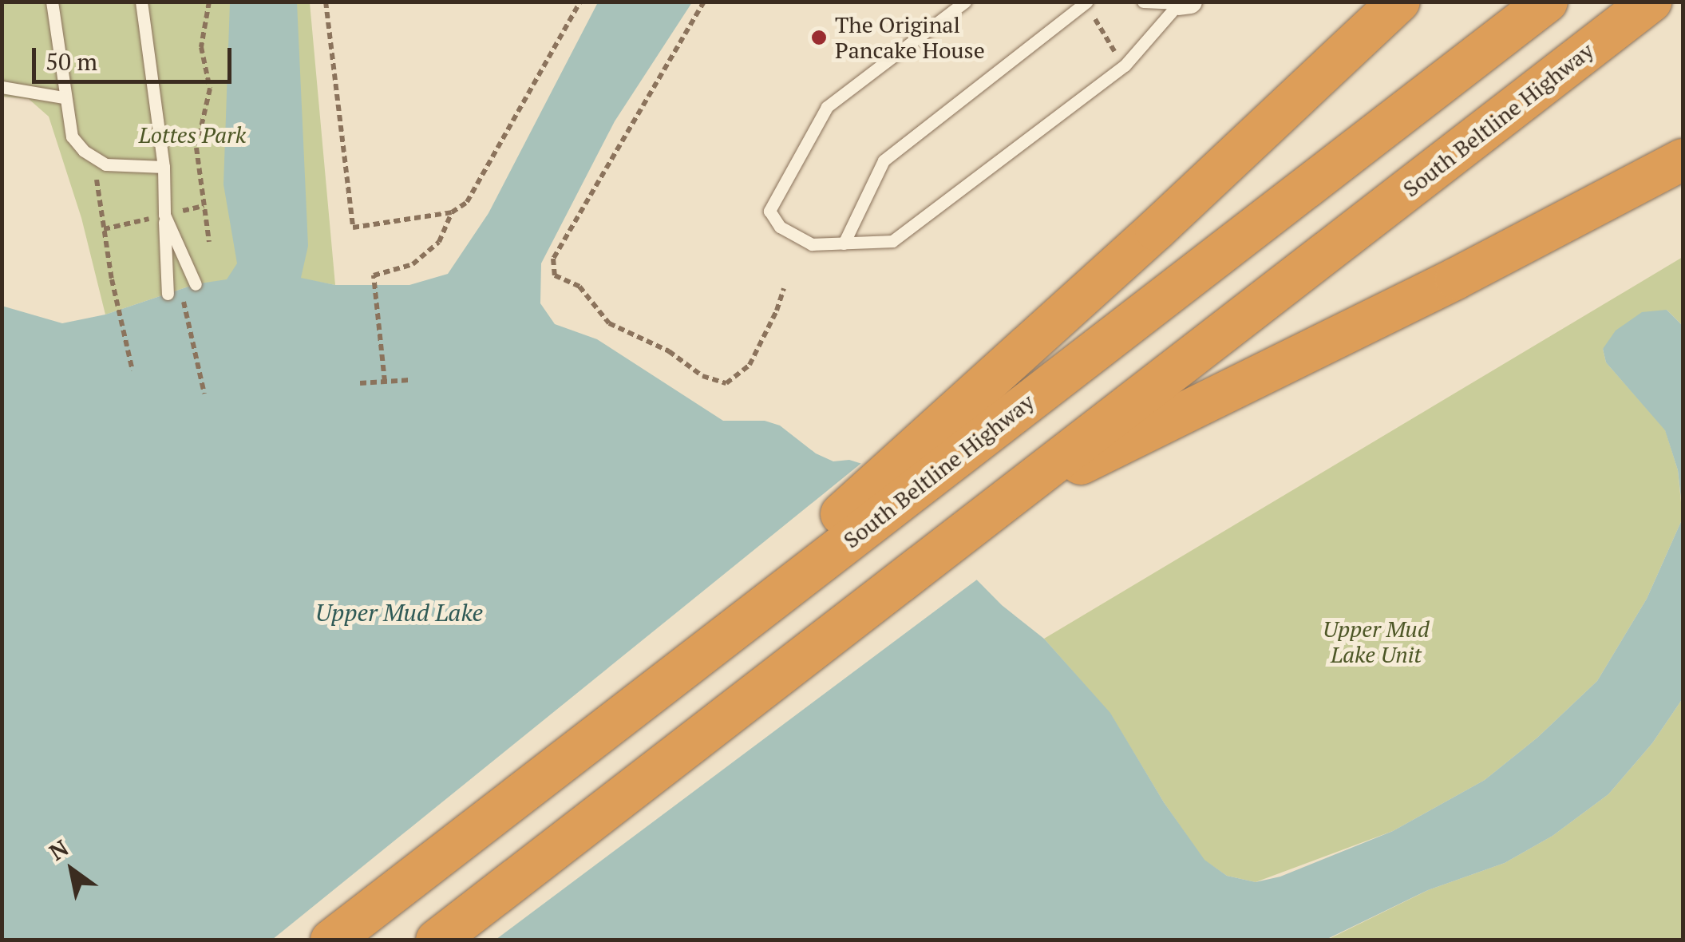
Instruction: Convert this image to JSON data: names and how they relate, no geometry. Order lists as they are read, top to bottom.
{
  "streets": {
    "highway": ["South Beltline Highway"]
  },
  "water": ["Upper Mud Lake"],
  "parks": ["Lottes Park", "Upper Mud Lake Unit"],
  "places": ["The Original Pancake House"],
  "scale_bar": "50 m",
  "north": "top left"
}
